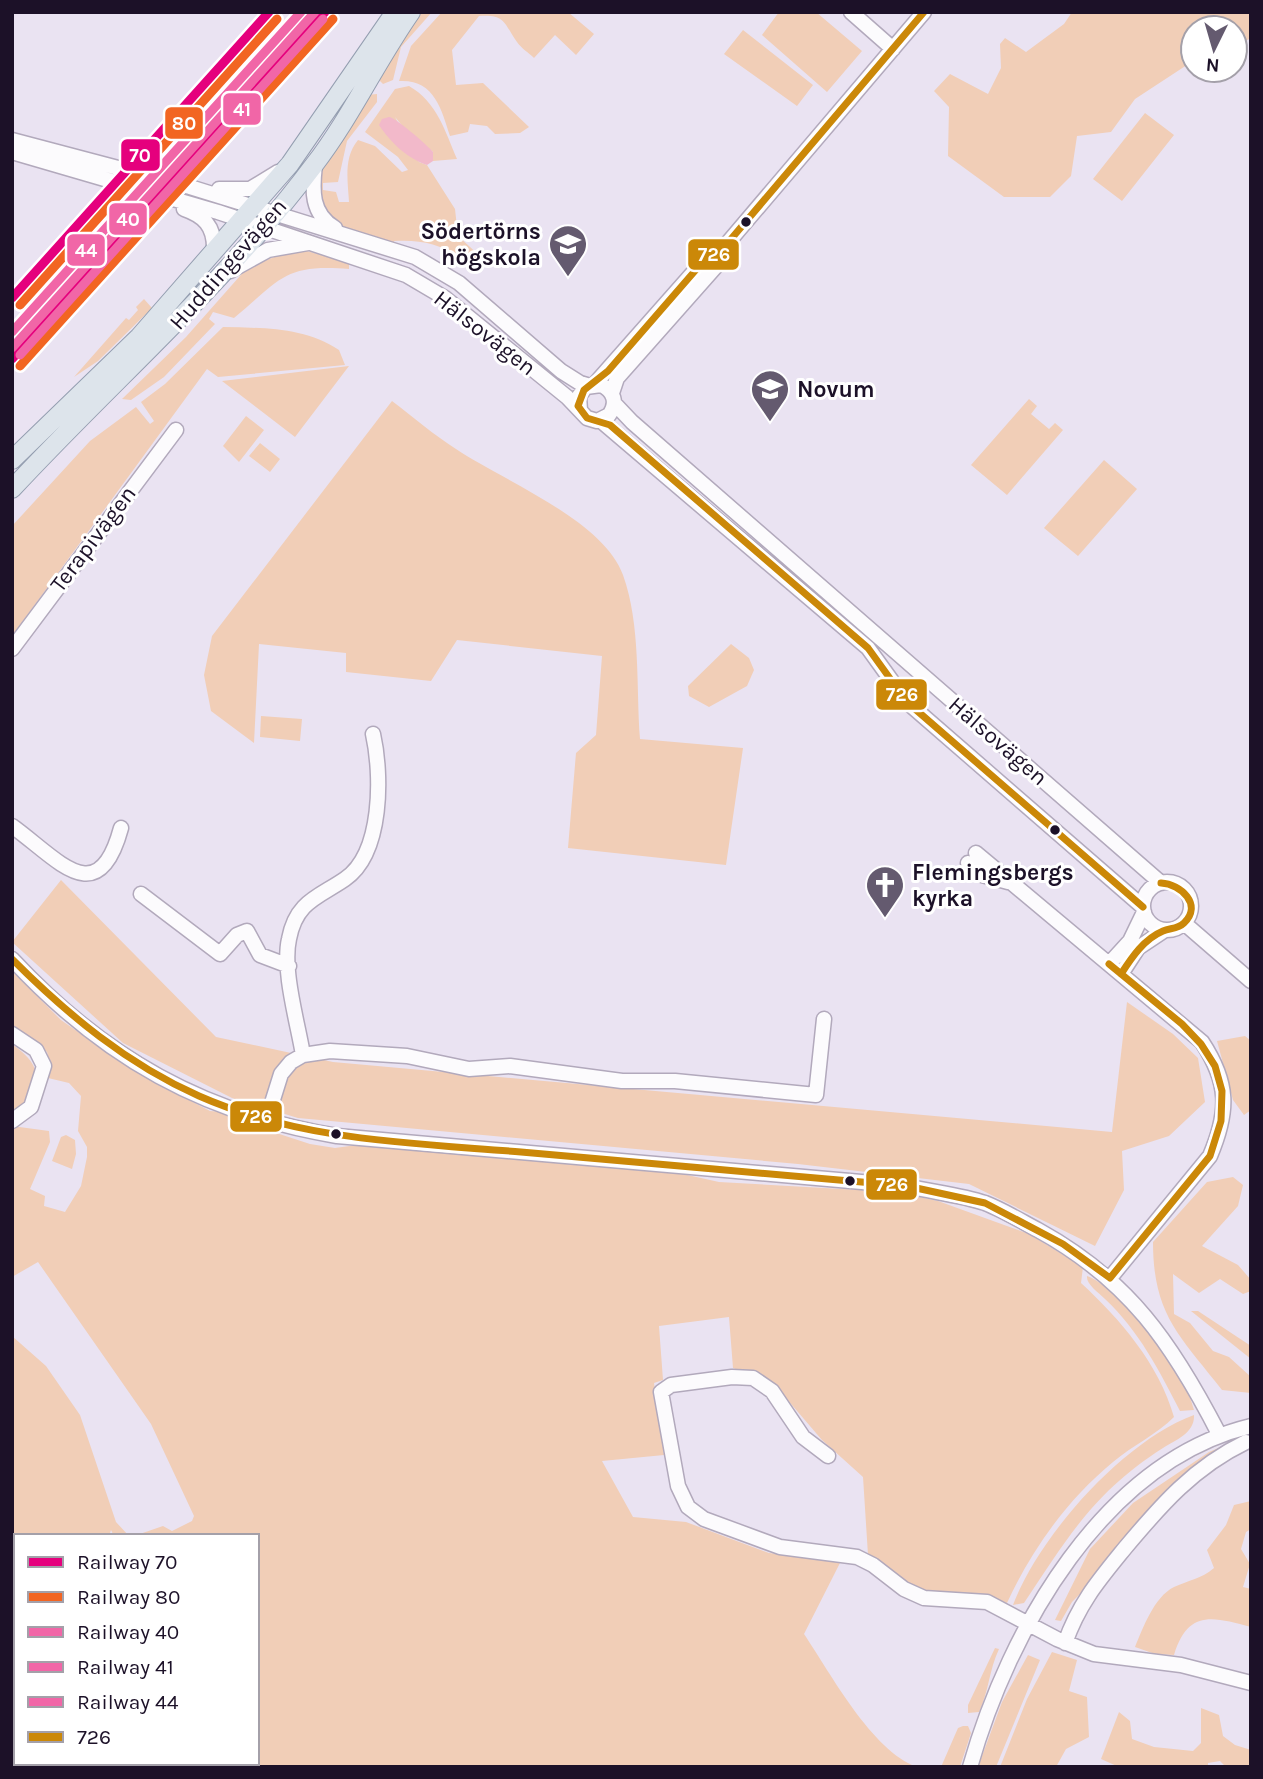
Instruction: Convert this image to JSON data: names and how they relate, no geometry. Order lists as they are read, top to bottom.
{
  "streets": {
    "main road": ["Huddingevägen"],
    "street": ["Hälsovägen", "Terapivägen"]
  },
  "crossings": [
    ["Huddingevägen", "Hälsovägen"]
  ],
  "places": {
    "school or university": ["Södertörns högskola", "Novum"],
    "church": ["Flemingsbergs kyrka"]
  },
  "lines": [
    "rail line 70",
    "rail line 40",
    "rail line 44",
    "transit line 726",
    "rail line 80",
    "rail line 41"
  ],
  "legend": [
    "Railway 70",
    "Railway 80",
    "Railway 40",
    "Railway 41",
    "Railway 44",
    "726"
  ],
  "north": "bottom"
}
